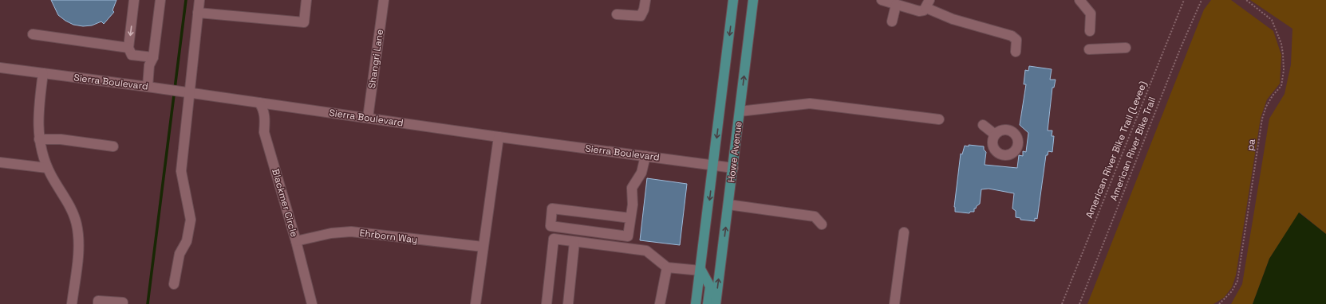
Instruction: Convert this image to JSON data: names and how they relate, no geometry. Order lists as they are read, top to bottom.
{
  "streets": {
    "main road": ["Howe Avenue"],
    "street": [
      "Shangri Lane",
      "Sierra Boulevard",
      "Blackmer Circle",
      "Ehrborn Way"
    ],
    "path": ["pa", "American River Bike Trail", "American River Bike Trail (Levee)"]
  },
  "crossings": [
    ["Shangri Lane", "Sierra Boulevard"],
    ["Sierra Boulevard", "Howe Avenue"],
    ["Sierra Boulevard", "Blackmer Circle"],
    ["Blackmer Circle", "Ehrborn Way"]
  ]
}
